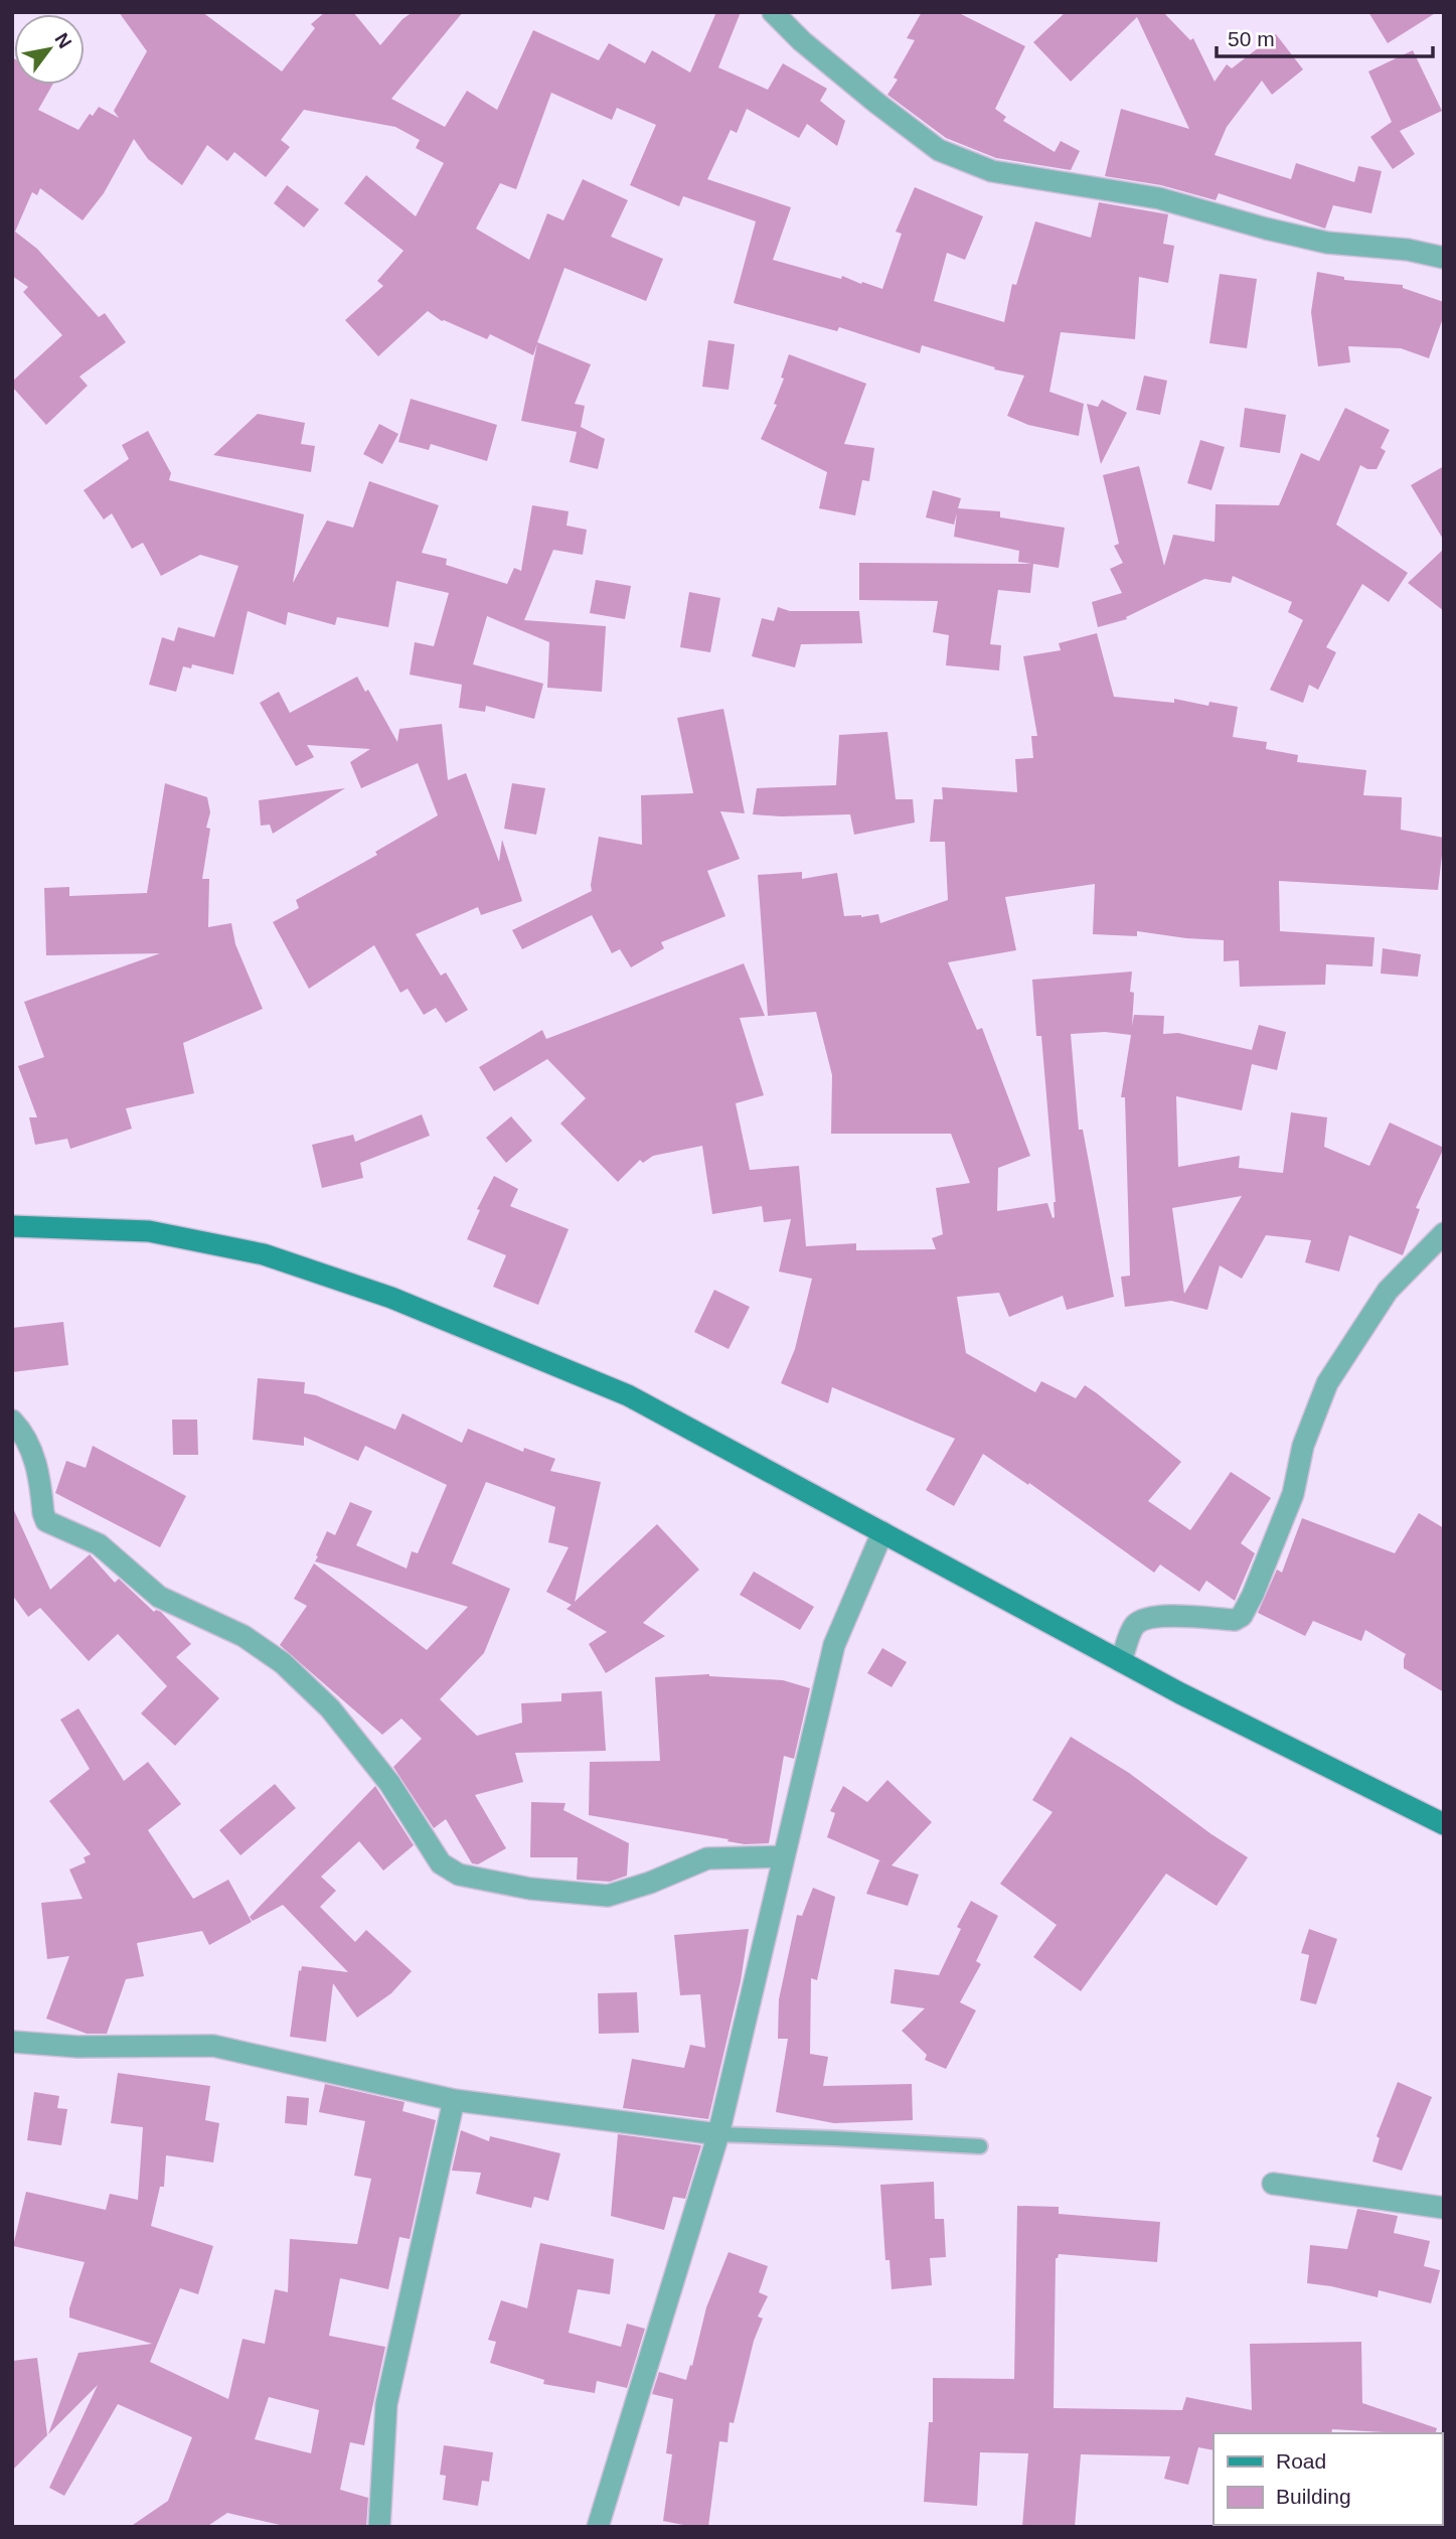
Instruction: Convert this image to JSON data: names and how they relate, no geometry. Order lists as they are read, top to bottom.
{
  "legend": ["Road", "Building"],
  "scale_bar": "50 m",
  "north": "top right"
}
